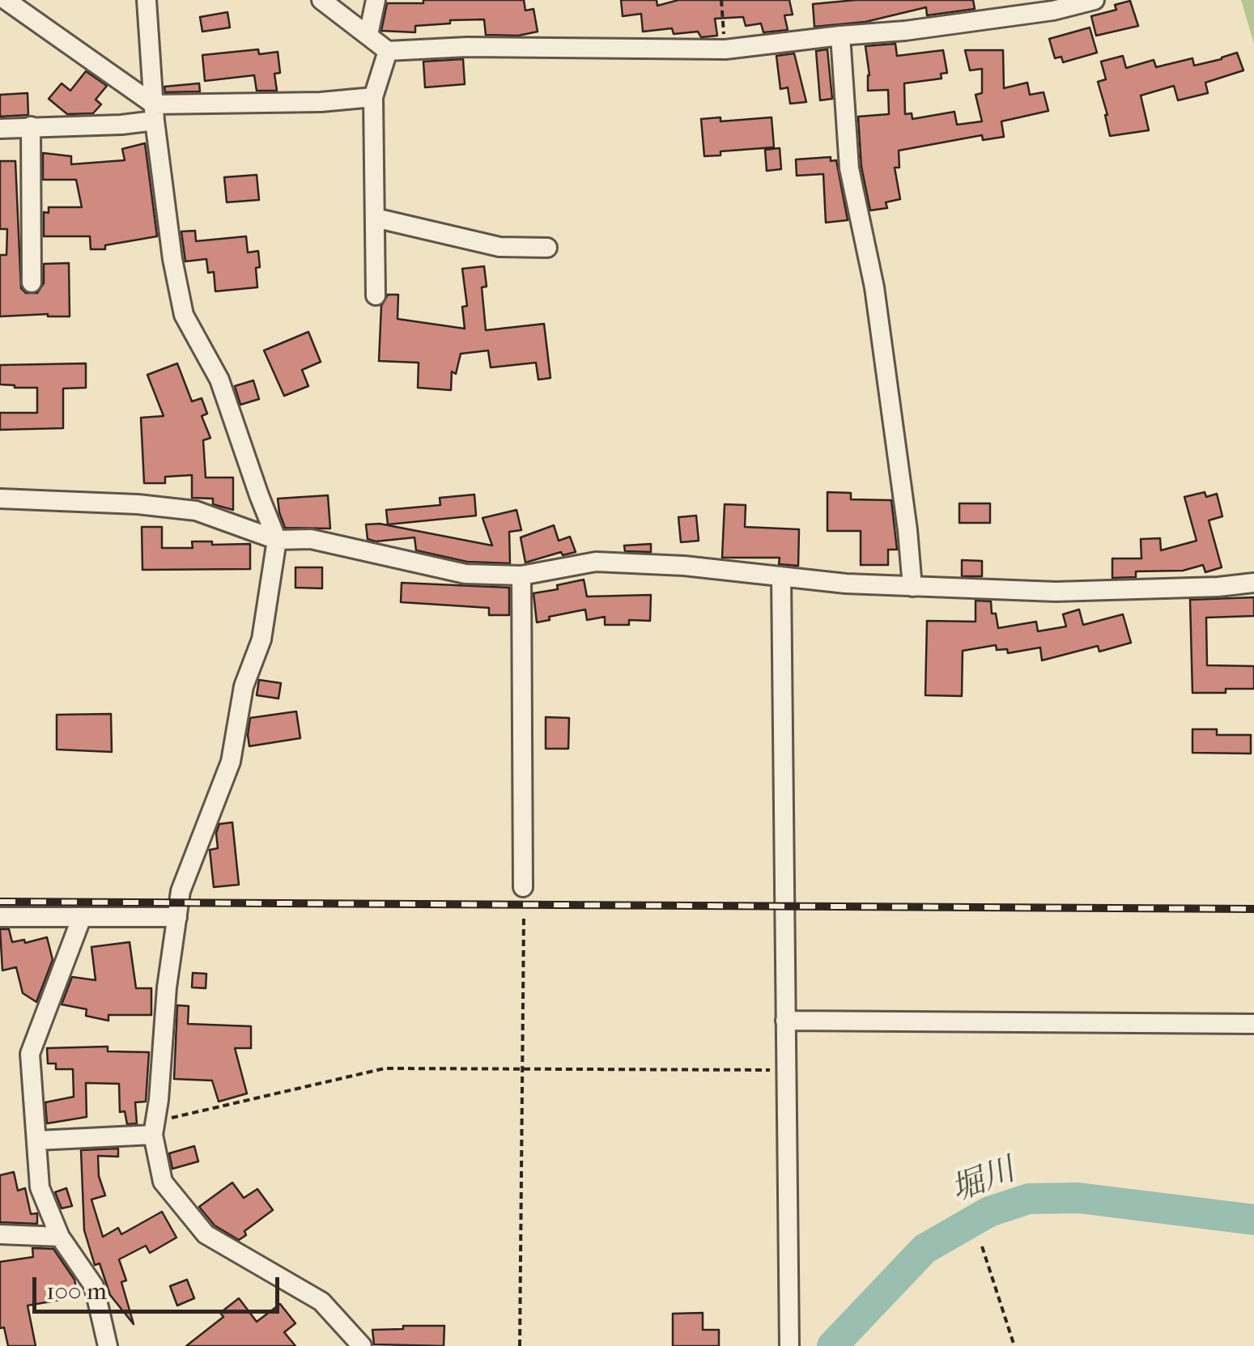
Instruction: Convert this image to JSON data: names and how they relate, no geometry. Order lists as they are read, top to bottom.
{
  "water": ["堀川"],
  "scale_bar": "100 m"
}
